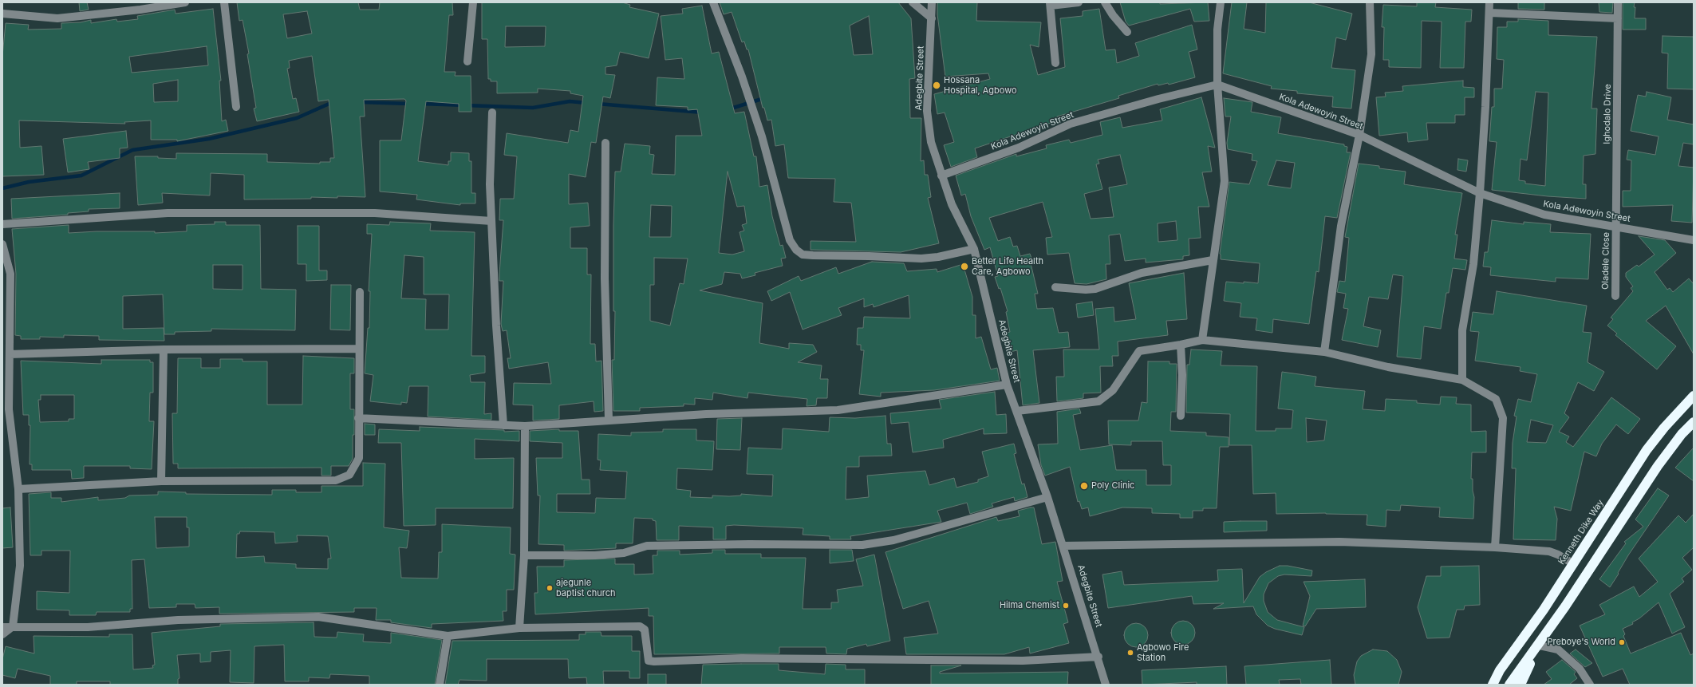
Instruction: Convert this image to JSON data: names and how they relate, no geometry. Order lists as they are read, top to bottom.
{
  "streets": {
    "highway": ["Kenneth Dike Way"],
    "street": [
      "Adegbite Street",
      "Kola Adewoyin Street",
      "Ighodalo Drive",
      "Oladele Close"
    ]
  },
  "crossings": [
    ["Adegbite Street", "Kola Adewoyin Street"],
    ["Kola Adewoyin Street", "Ighodalo Drive"],
    ["Kola Adewoyin Street", "Oladele Close"],
    ["Ighodalo Drive", "Oladele Close"]
  ],
  "places": [
    "Hossana Hospital, Agbowo",
    "Better Life Health Care, Agbowo",
    "Poly Clinic",
    "ajegunle baptist church",
    "Hilma Chemist",
    "Preboye's World",
    "Agbowo Fire Station"
  ]
}
